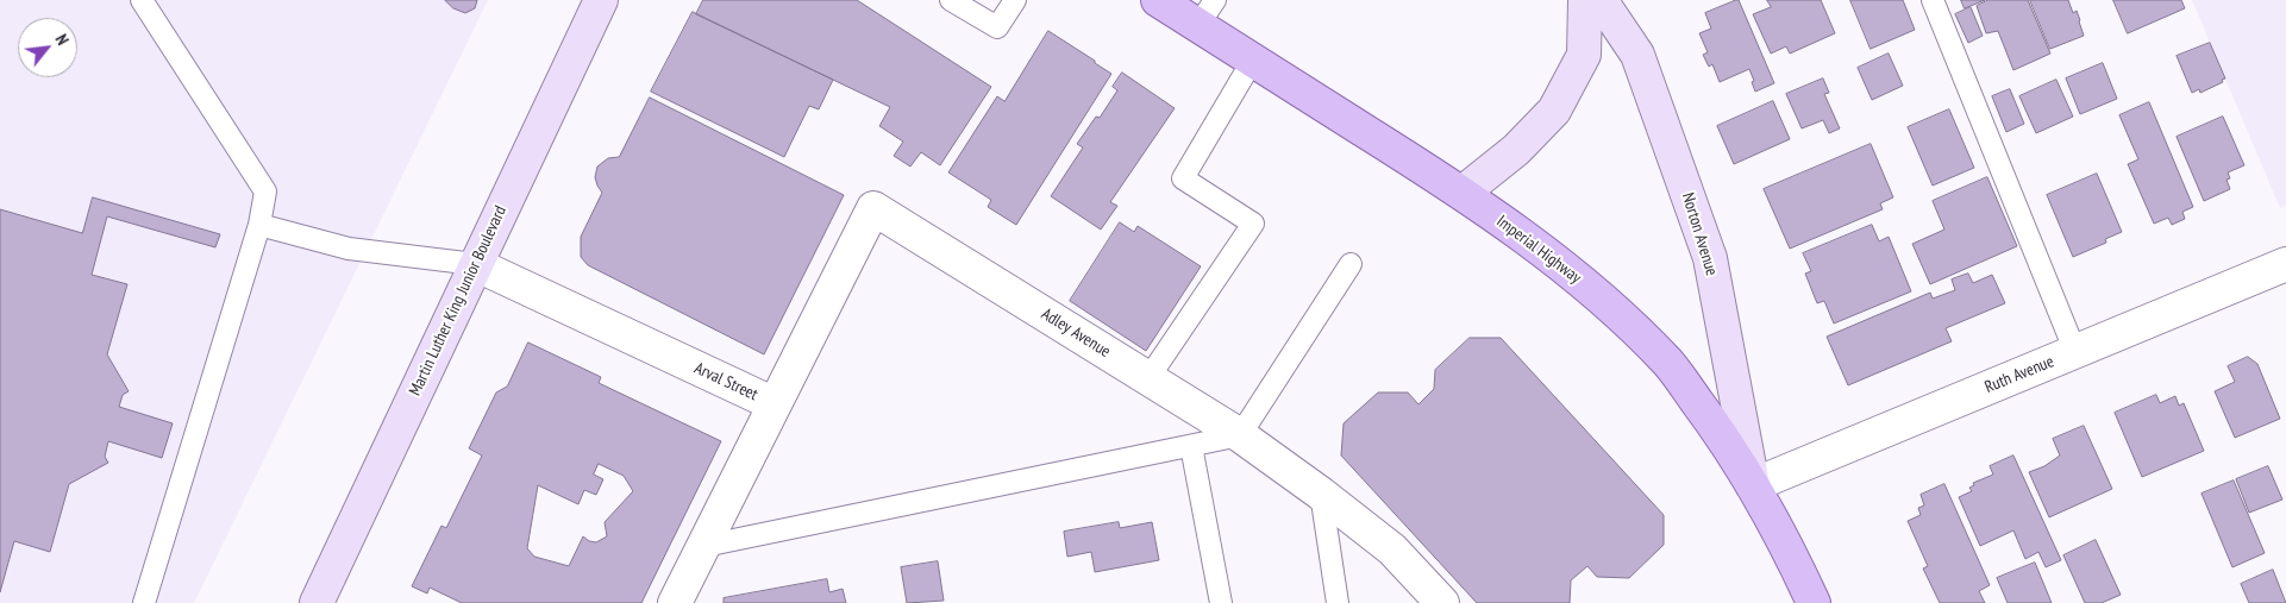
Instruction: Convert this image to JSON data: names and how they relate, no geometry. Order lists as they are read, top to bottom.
{
  "streets": {
    "main road": ["Imperial Highway"],
    "street": [
      "Norton Avenue",
      "Martin Luther King Junior Boulevard",
      "Adley Avenue",
      "Ruth Avenue",
      "Arval Street"
    ]
  },
  "crossings": [
    ["Norton Avenue", "Imperial Highway"],
    ["Norton Avenue", "Ruth Avenue"],
    ["Imperial Highway", "Ruth Avenue"],
    ["Martin Luther King Junior Boulevard", "Arval Street"],
    ["Adley Avenue", "Arval Street"]
  ],
  "north": "top right"
}
